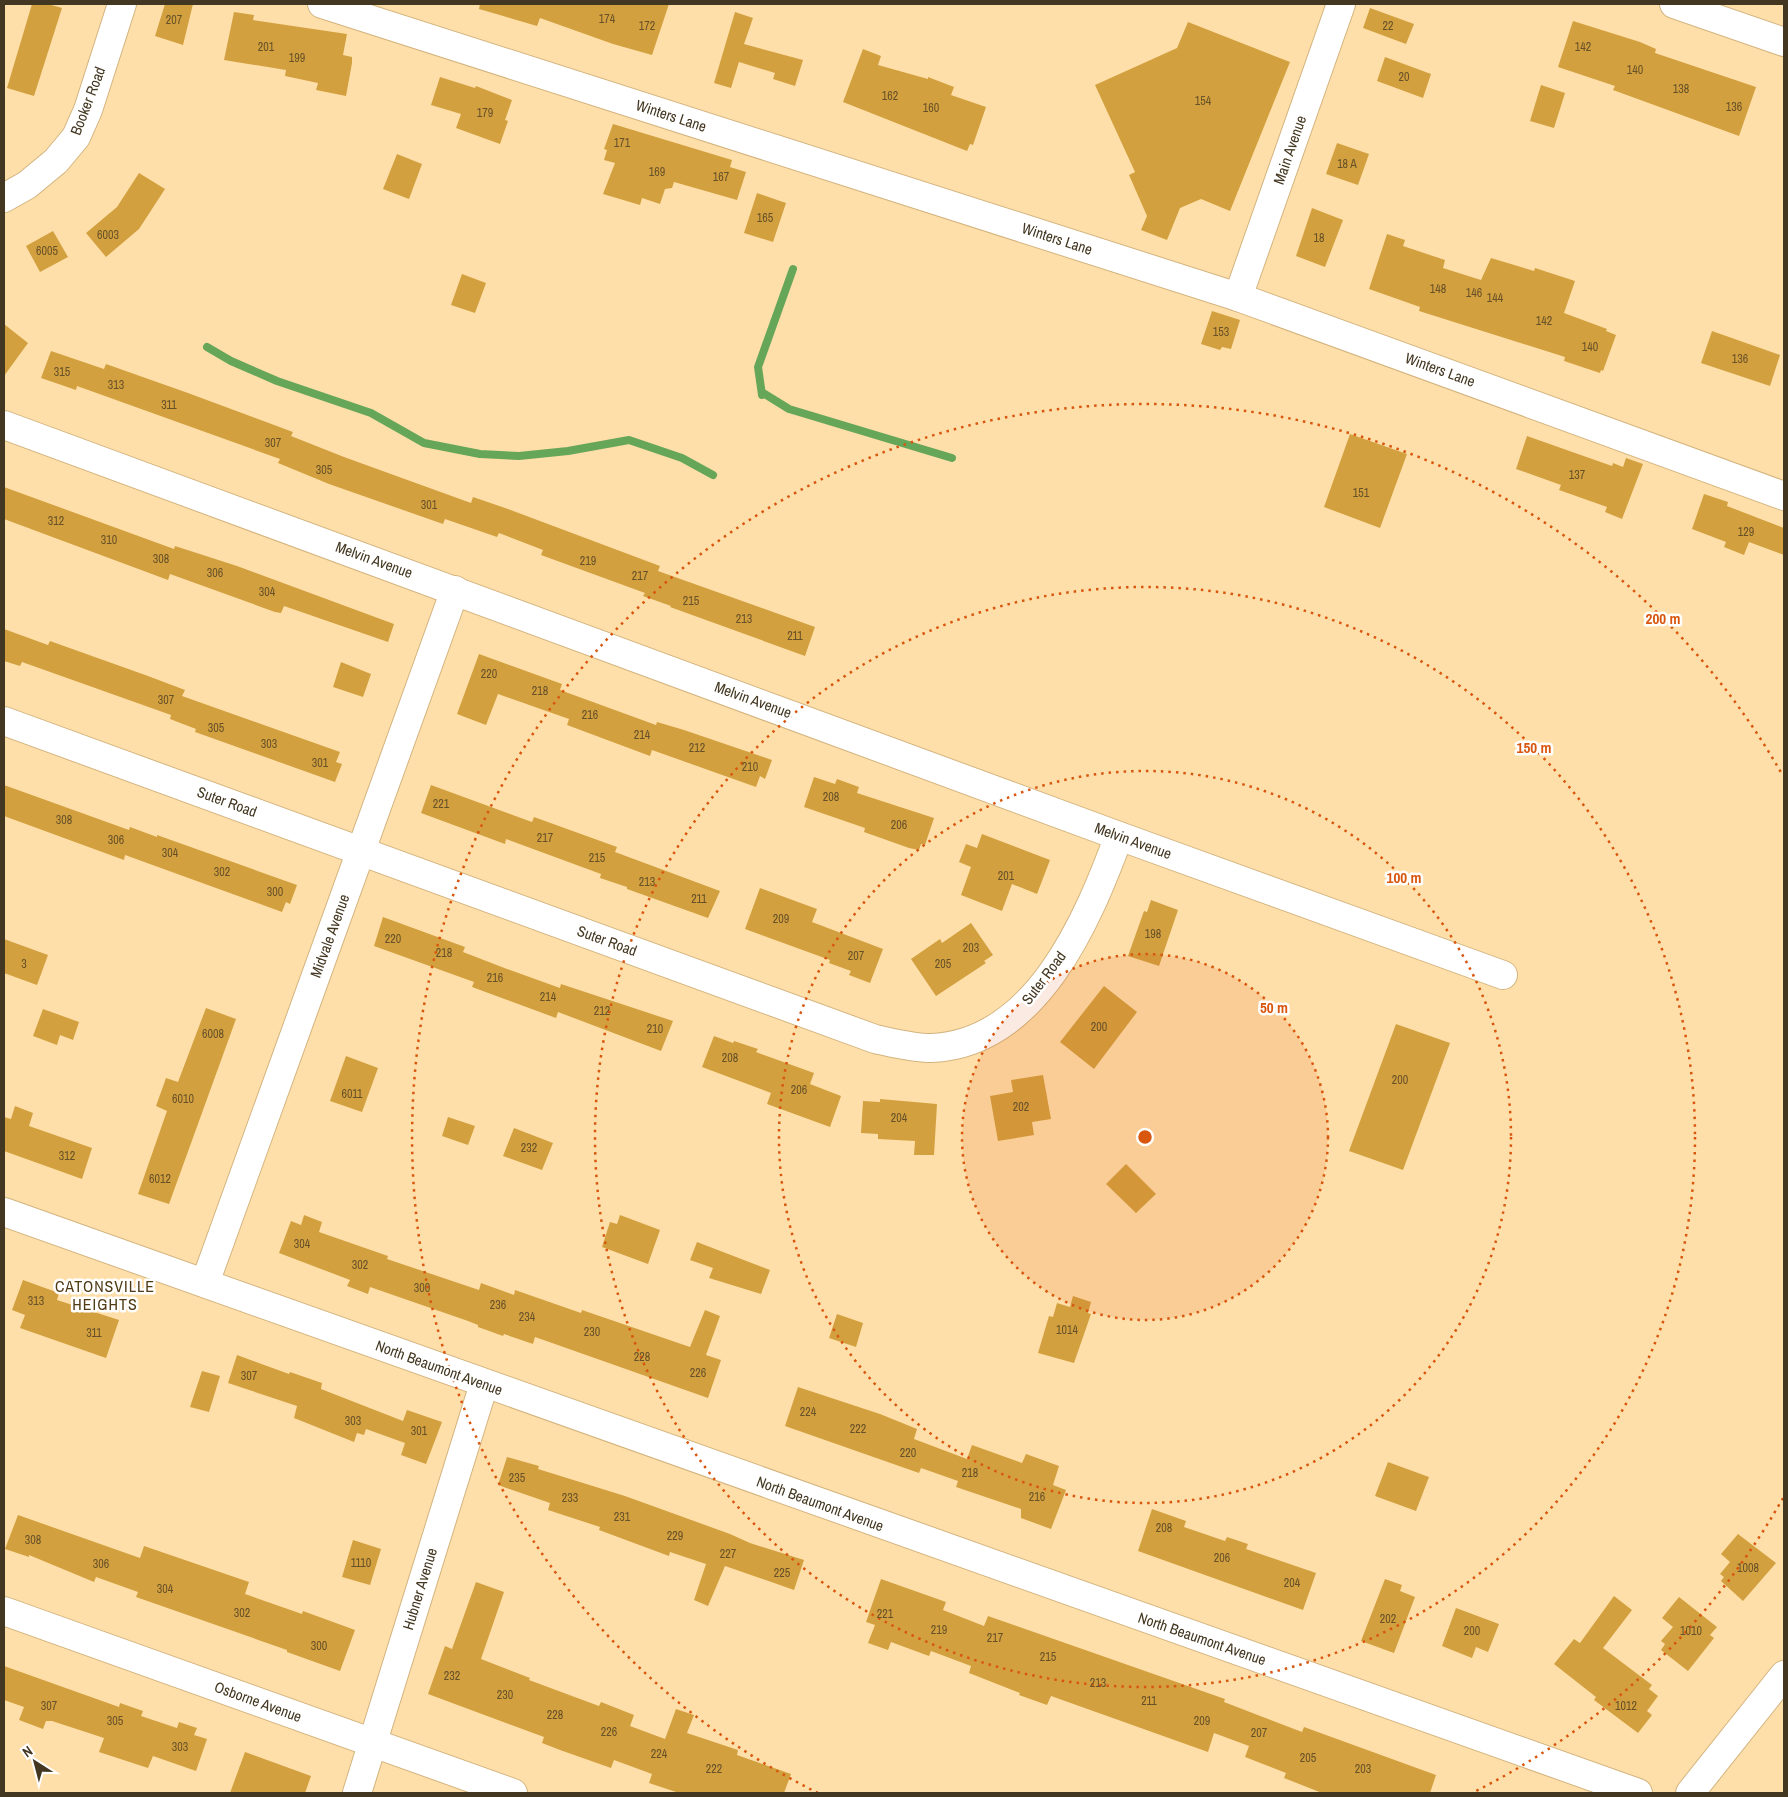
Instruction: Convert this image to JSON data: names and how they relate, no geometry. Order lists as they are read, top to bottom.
{
  "streets": {
    "street": [
      "Booker Road",
      "Winters Lane",
      "Main Avenue",
      "Melvin Avenue",
      "Suter Road",
      "Midvale Avenue",
      "North Beaumont Avenue",
      "Hubner Avenue",
      "Osborne Avenue"
    ]
  },
  "crossings": [
    ["Winters Lane", "Main Avenue"],
    ["Melvin Avenue", "Suter Road"],
    ["Melvin Avenue", "Midvale Avenue"],
    ["Suter Road", "Midvale Avenue"],
    ["Midvale Avenue", "North Beaumont Avenue"],
    ["North Beaumont Avenue", "Hubner Avenue"],
    ["Hubner Avenue", "Osborne Avenue"]
  ],
  "districts": ["CATONSVILLE HEIGHTS"],
  "house_numbers": [
    "174",
    "207",
    "172",
    "22",
    "201",
    "142",
    "199",
    "140",
    "20",
    "138",
    "162",
    "154",
    "136",
    "160",
    "179",
    "171",
    "18 A",
    "169",
    "167",
    "165",
    "6003",
    "18",
    "6005",
    "148",
    "146",
    "144",
    "142",
    "153",
    "140",
    "136",
    "315",
    "313",
    "311",
    "307",
    "305",
    "137",
    "151",
    "301",
    "312",
    "129",
    "310",
    "308",
    "219",
    "306",
    "217",
    "304",
    "215",
    "213",
    "211",
    "220",
    "218",
    "307",
    "216",
    "305",
    "214",
    "303",
    "212",
    "301",
    "210",
    "208",
    "221",
    "308",
    "206",
    "217",
    "306",
    "304",
    "215",
    "302",
    "201",
    "213",
    "300",
    "211",
    "209",
    "198",
    "220",
    "203",
    "218",
    "207",
    "3",
    "205",
    "216",
    "214",
    "212",
    "200",
    "210",
    "6008",
    "208",
    "200",
    "206",
    "6011",
    "6010",
    "202",
    "204",
    "232",
    "312",
    "6012",
    "304",
    "302",
    "300",
    "313",
    "236",
    "234",
    "1014",
    "230",
    "311",
    "228",
    "226",
    "307",
    "224",
    "303",
    "222",
    "301",
    "220",
    "218",
    "235",
    "216",
    "233",
    "231",
    "208",
    "229",
    "308",
    "227",
    "206",
    "1110",
    "306",
    "1008",
    "225",
    "204",
    "304",
    "302",
    "221",
    "202",
    "219",
    "200",
    "1010",
    "217",
    "300",
    "215",
    "232",
    "213",
    "230",
    "211",
    "307",
    "1012",
    "228",
    "305",
    "209",
    "226",
    "207",
    "303",
    "224",
    "205",
    "222",
    "203"
  ],
  "north": "top left",
  "rings": [
    "200 m",
    "150 m",
    "100 m",
    "50 m"
  ]
}
